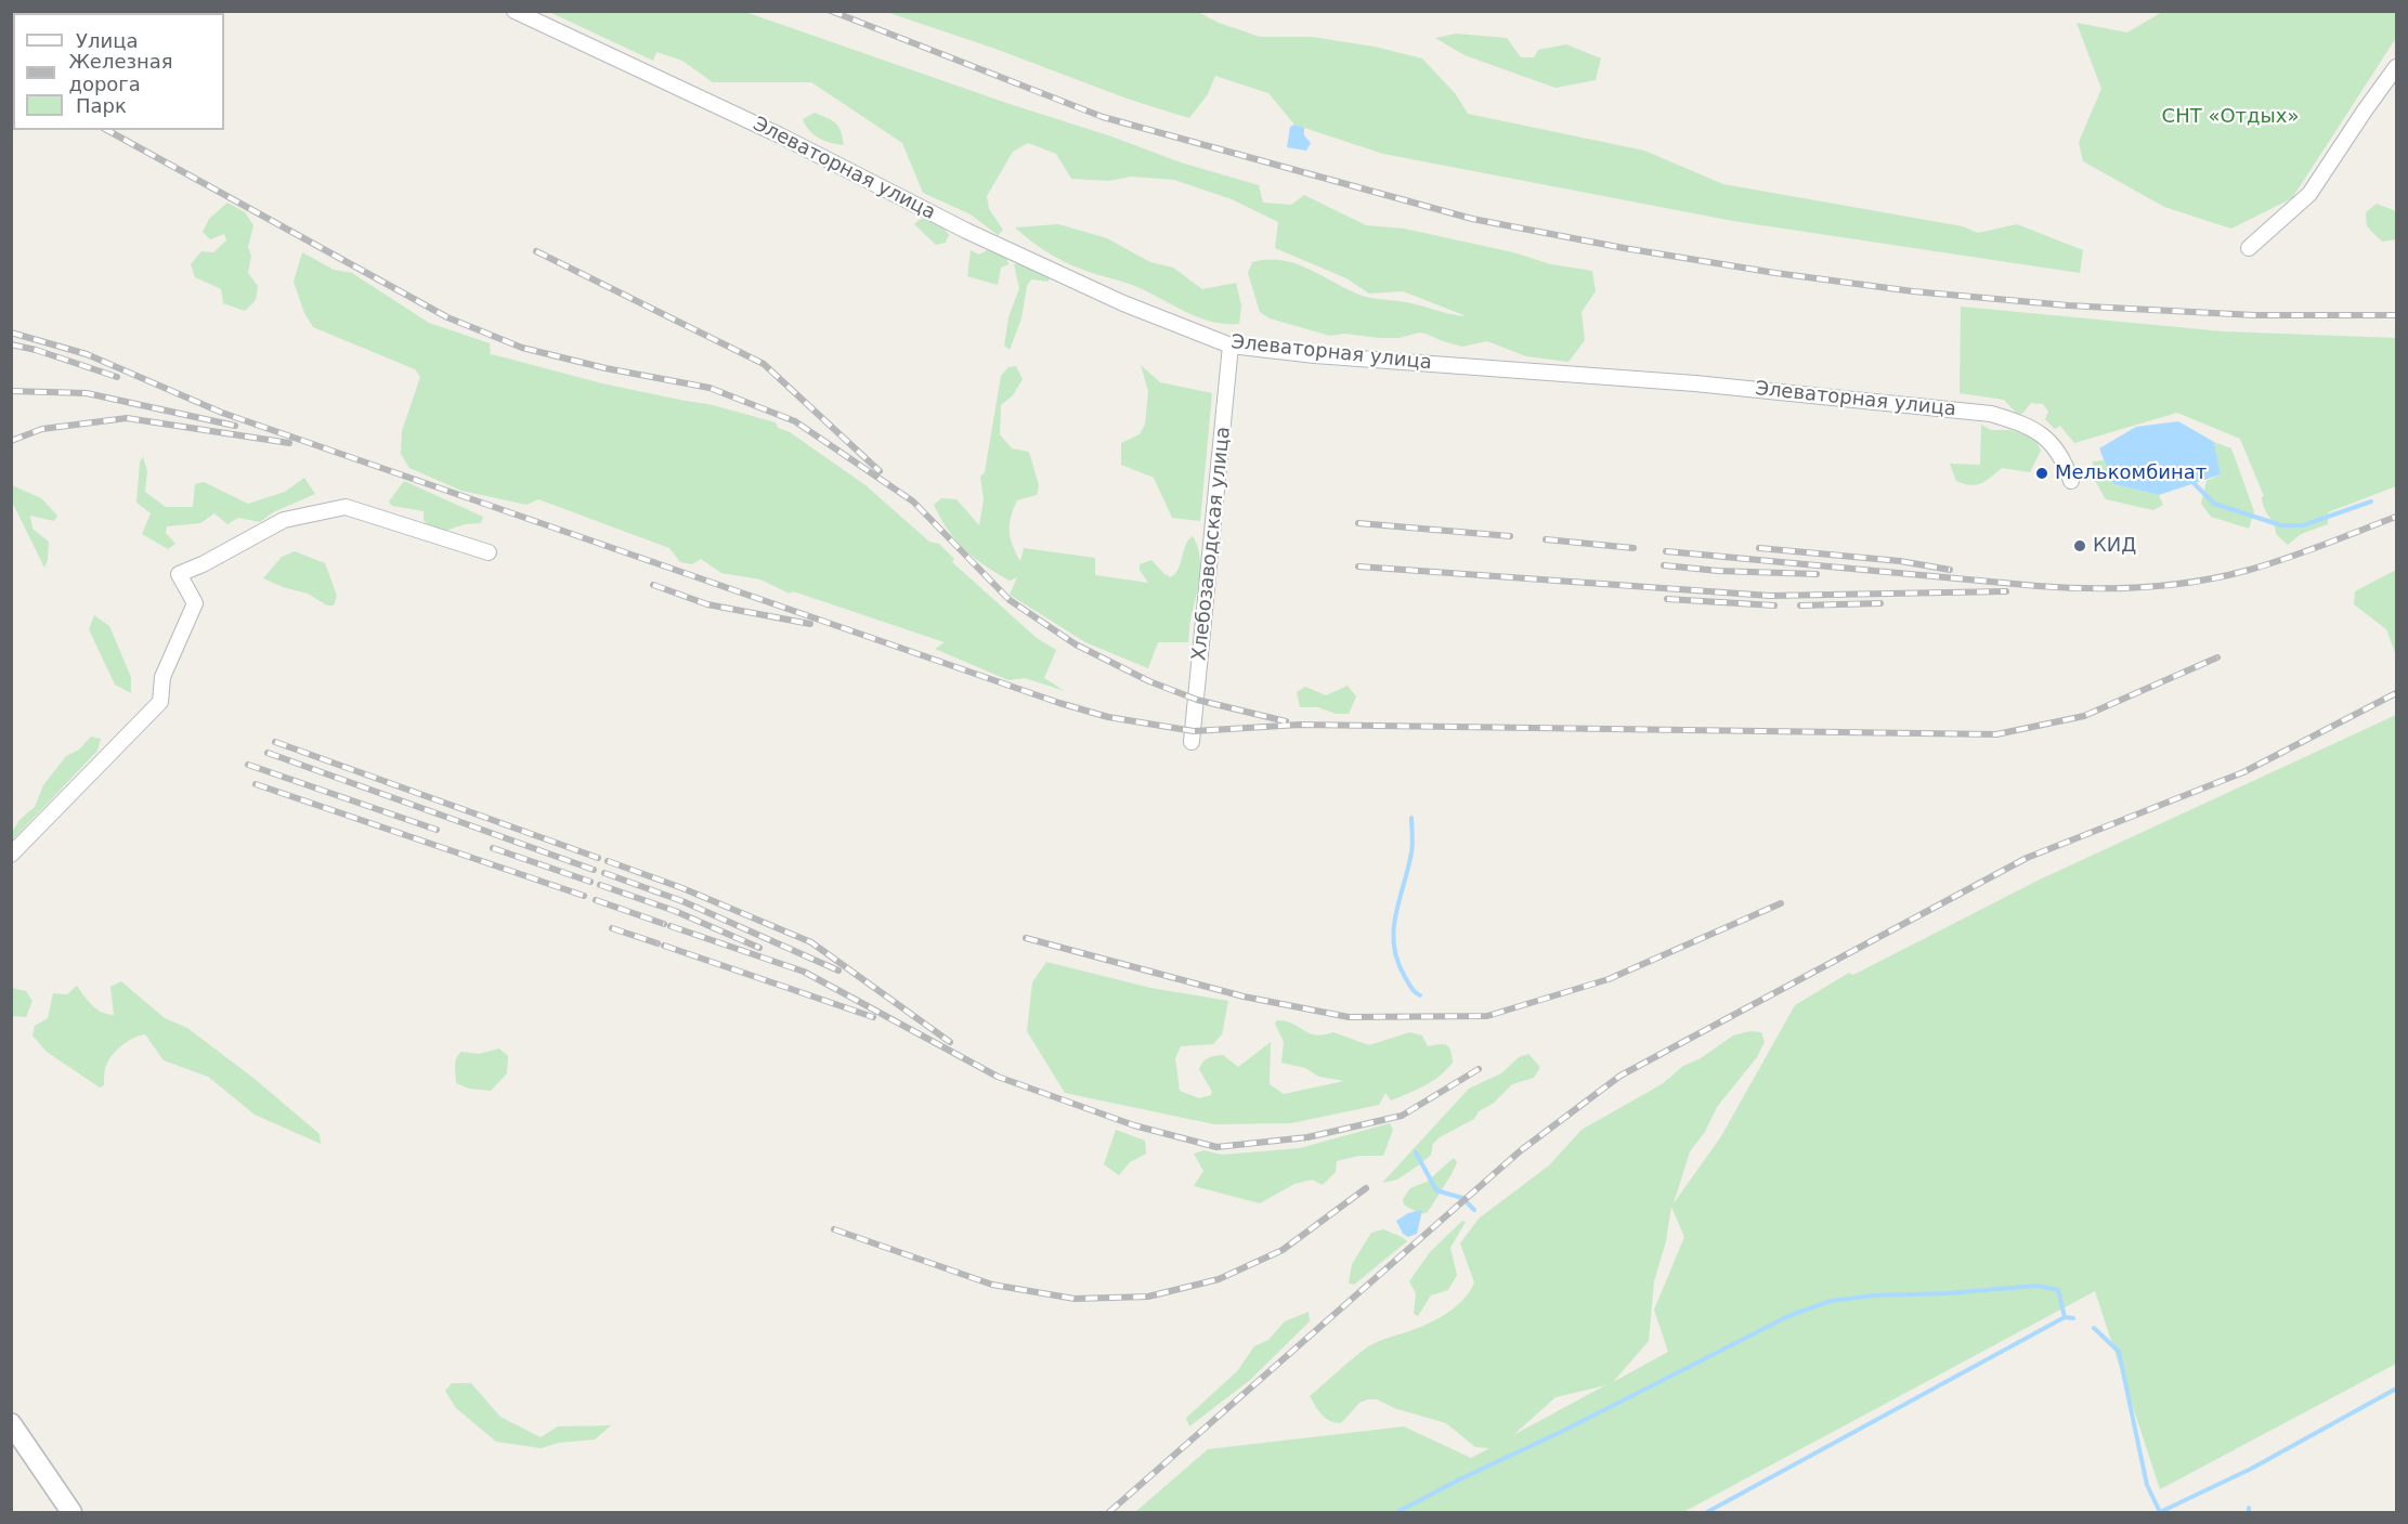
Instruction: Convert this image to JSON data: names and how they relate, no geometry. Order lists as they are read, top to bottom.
{
  "streets": {
    "street": ["Элеваторная улица", "Хлебозаводская улица"]
  },
  "crossings": [
    ["Элеваторная улица", "Хлебозаводская улица"]
  ],
  "parks": ["СНТ «Отдых»"],
  "places": ["Мелькомбинат", "КИД"],
  "legend": ["Улица", "Железная дорога", "Парк"]
}
